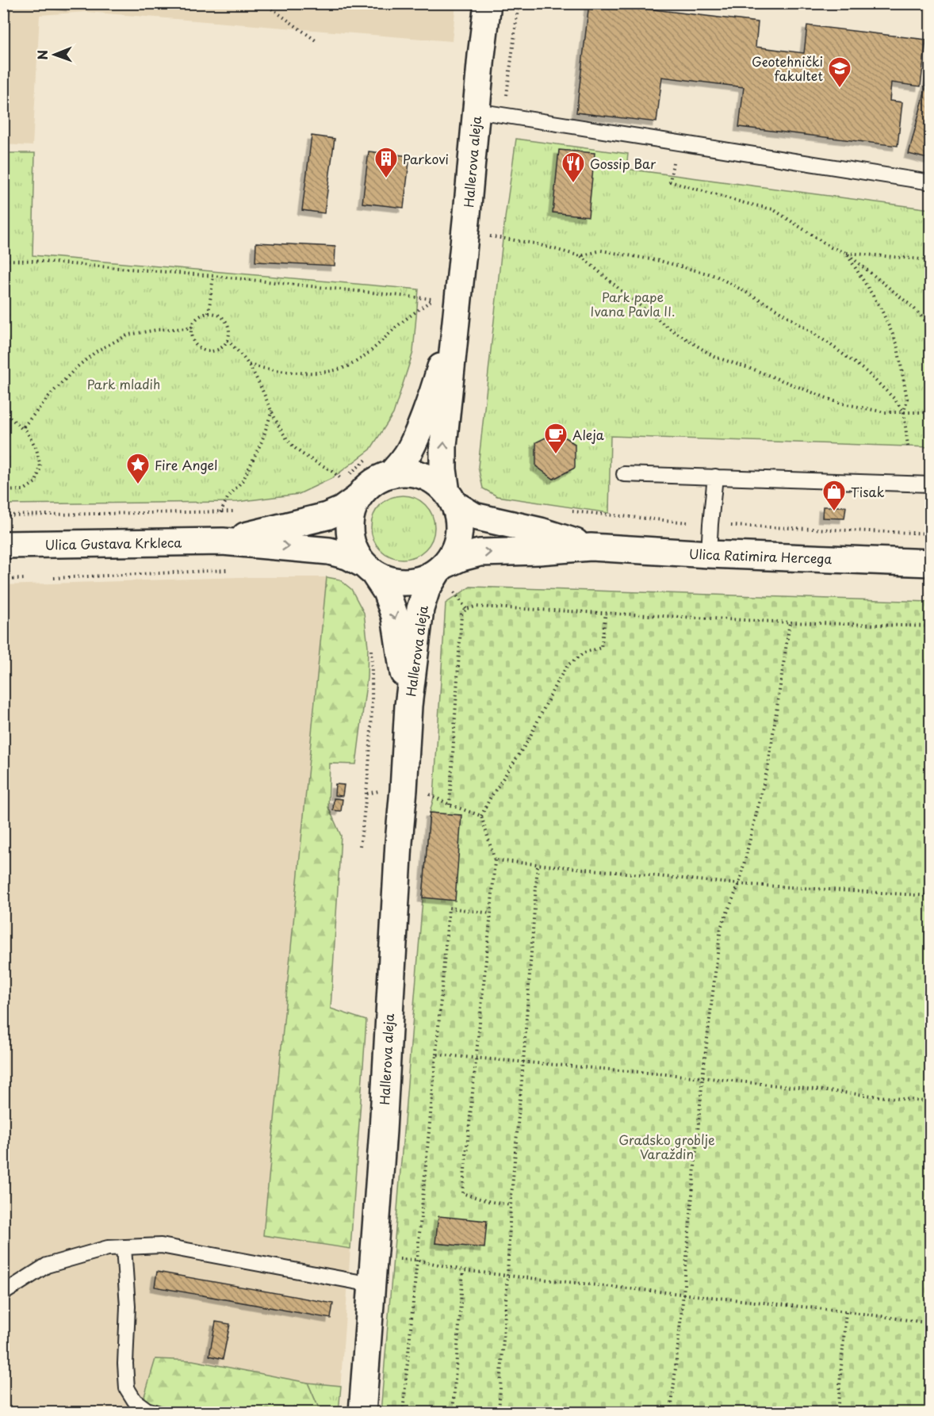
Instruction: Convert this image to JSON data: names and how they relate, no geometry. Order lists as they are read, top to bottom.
{
  "streets": {
    "main road": ["Hallerova aleja", "Ulica Gustava Krkleca", "Ulica Ratimira Hercega"]
  },
  "crossings": [
    ["Hallerova aleja", "Ulica Gustava Krkleca"],
    ["Hallerova aleja", "Ulica Ratimira Hercega"],
    ["Ulica Gustava Krkleca", "Ulica Ratimira Hercega"]
  ],
  "parks": ["Park pape Ivana Pavla II.", "Park mladih", "Gradsko groblje Varaždin"],
  "places": {
    "school or university": ["Geotehnički fakultet"],
    "building": ["Parkovi"],
    "restaurant": ["Gossip Bar"],
    "cafe": ["Aleja"],
    "place": ["Fire Angel"],
    "shop": ["Tisak"]
  },
  "north": "left"
}
